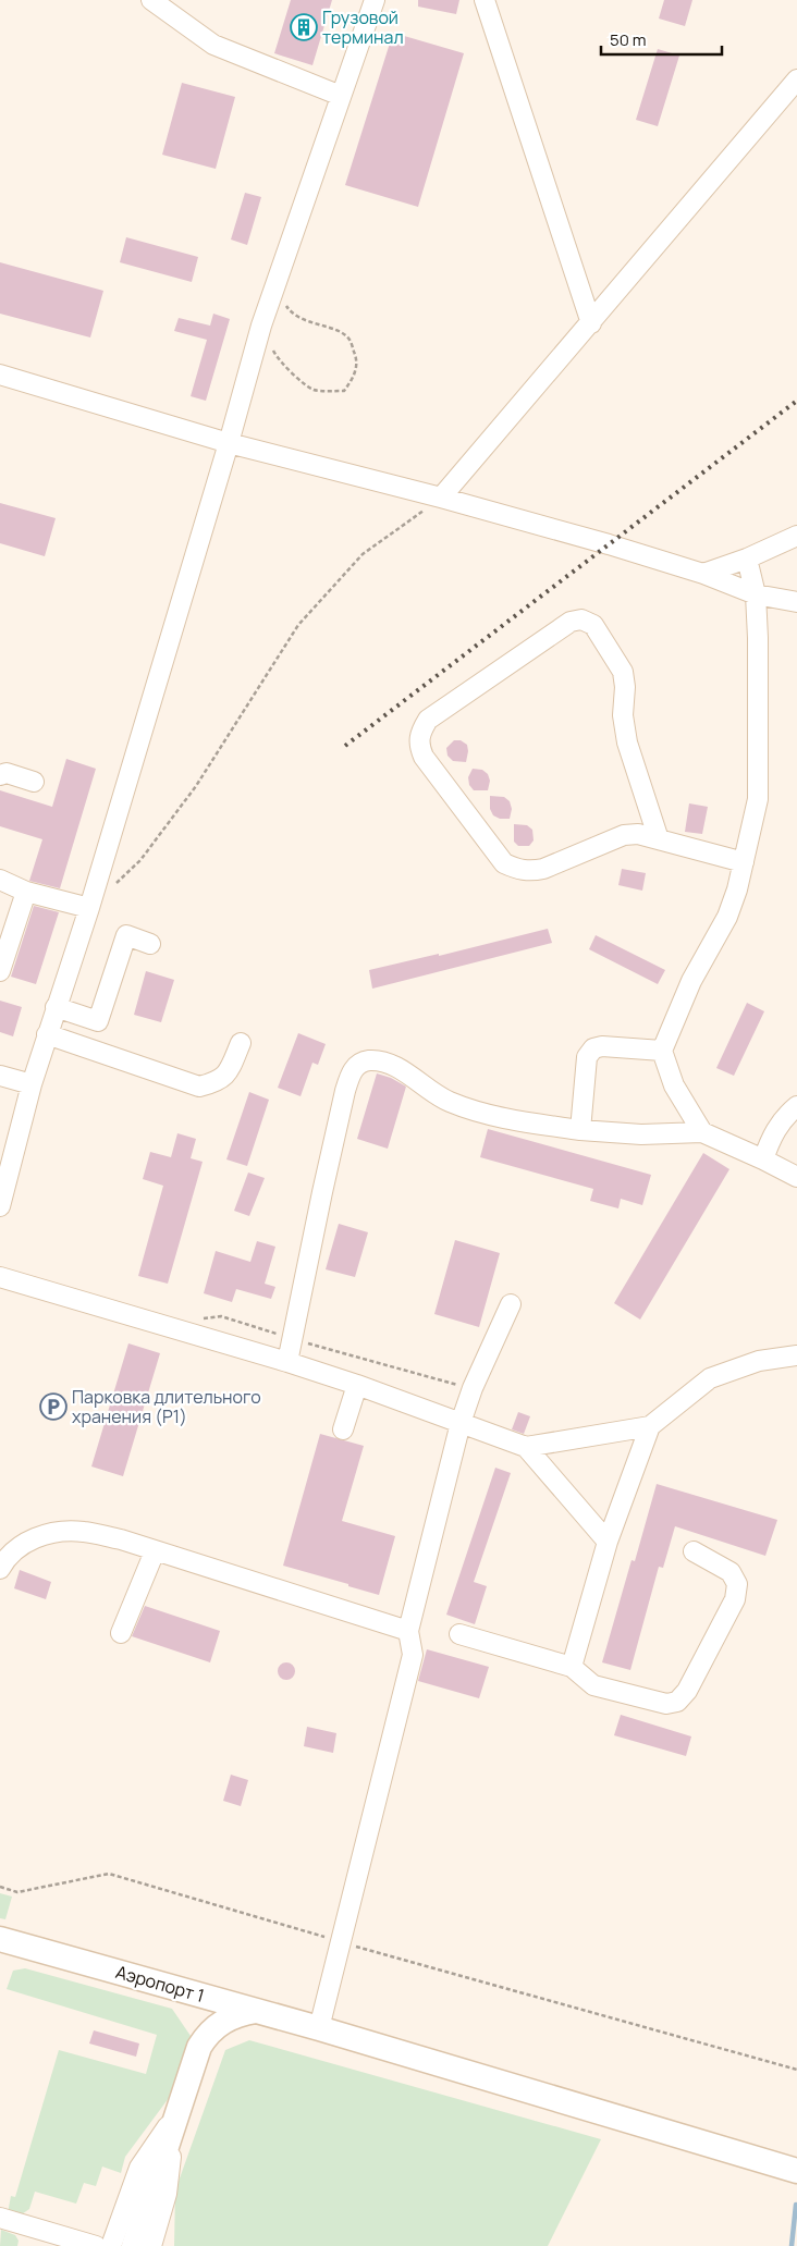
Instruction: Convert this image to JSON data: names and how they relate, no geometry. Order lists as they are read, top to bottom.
{
  "streets": {
    "main road": ["Аэропорт 1"]
  },
  "places": {
    "building": ["Грузовой терминал"],
    "parking": ["Парковка длительного хранения (P1)"]
  },
  "scale_bar": "50 m"
}
